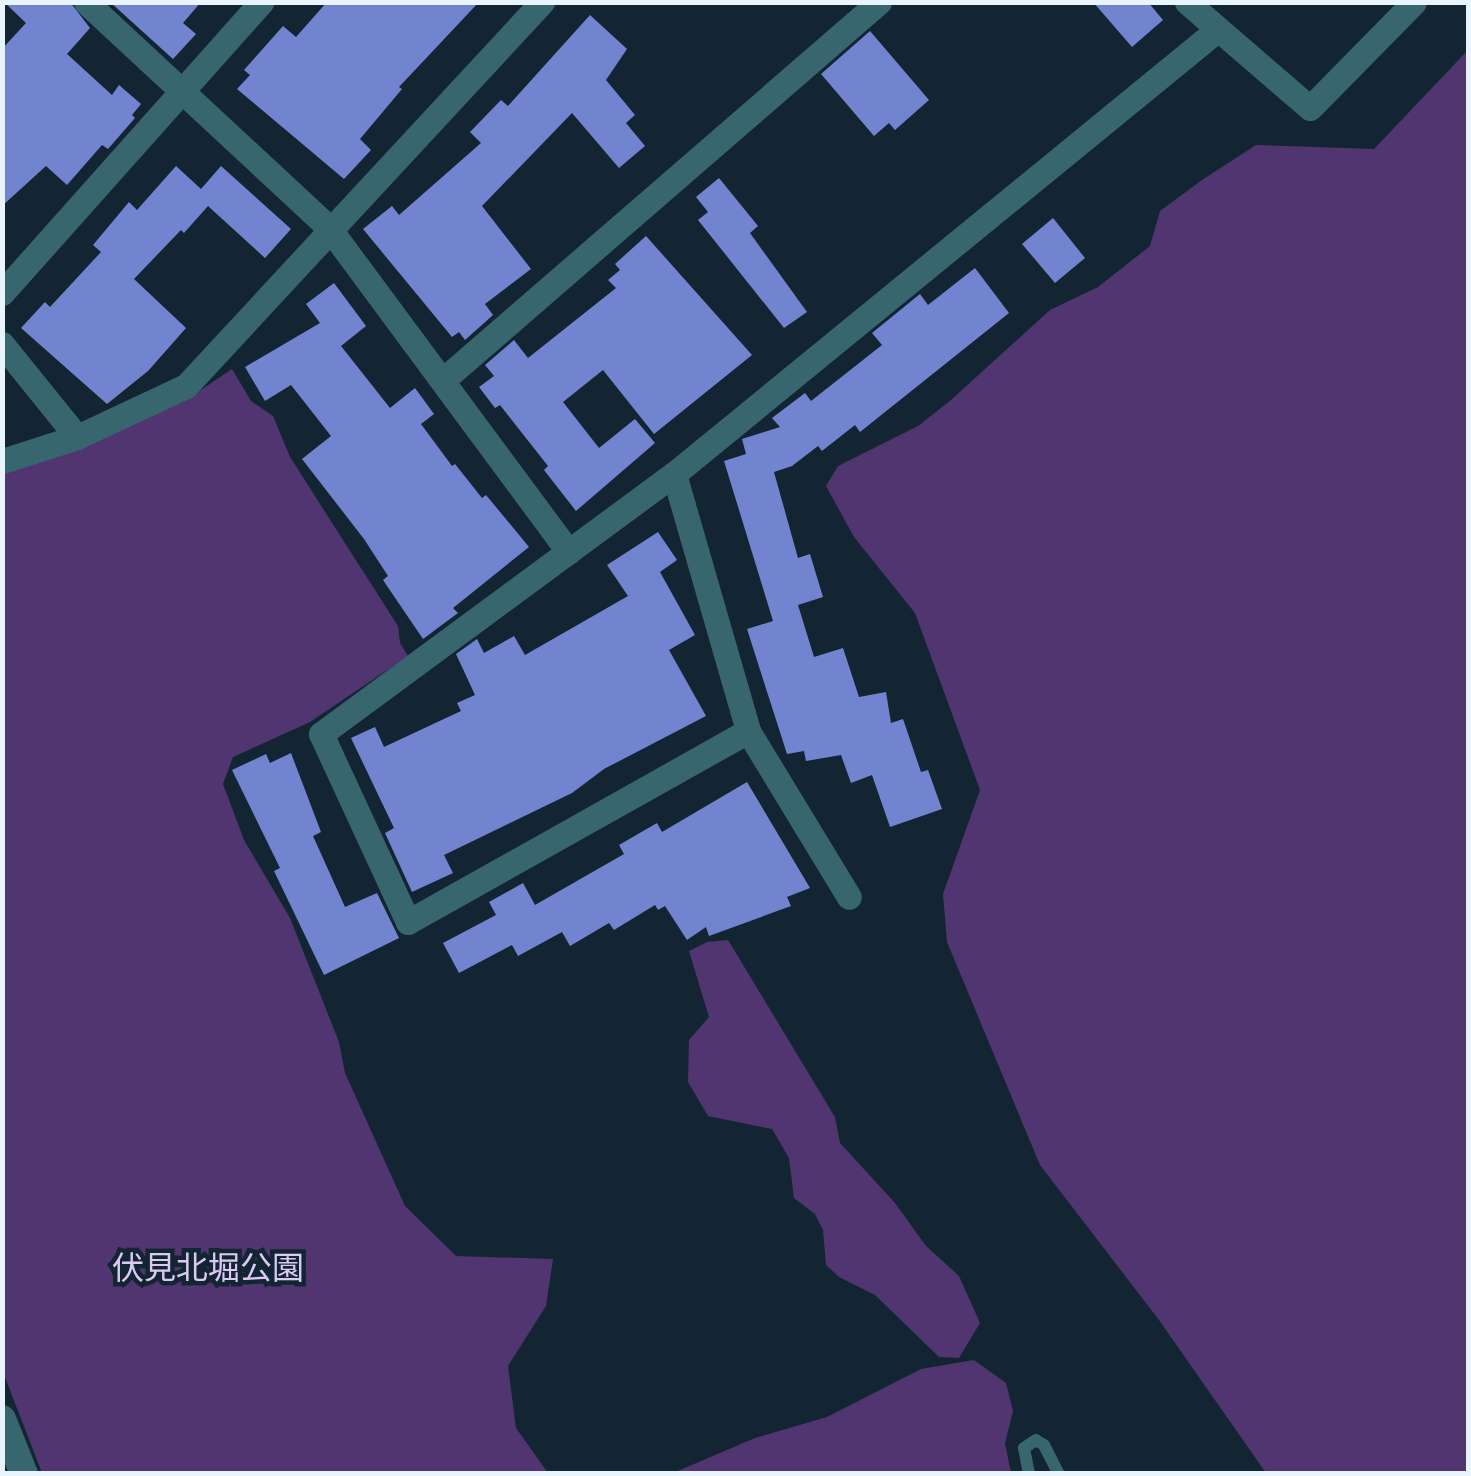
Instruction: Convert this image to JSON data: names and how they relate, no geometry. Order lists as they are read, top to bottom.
{
  "parks": ["伏見北堀公園"]
}
